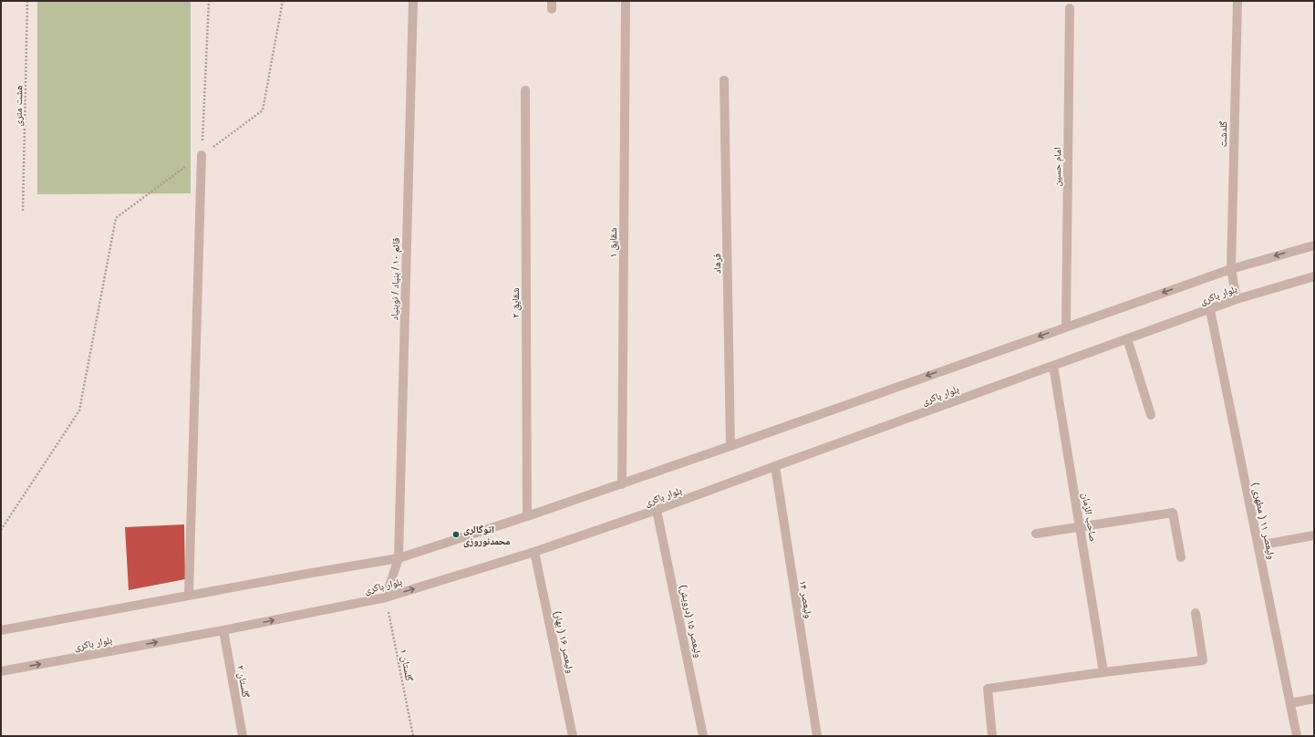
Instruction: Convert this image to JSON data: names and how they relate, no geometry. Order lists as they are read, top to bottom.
{
  "streets": {
    "street": [
      "گلدشت",
      "امام حسین",
      "شقایق ۱",
      "فرهاد",
      "قائم ۱۰ / بنیاد / نوبنیاد",
      "بلوار باکری",
      "شقایق ۲",
      "صاحب الزمان",
      "ولیعصر ۱۱ ( مطهری )",
      "ولیعصر ۱۴",
      "ولیعصر ۱۵ (درویش)",
      "ولیعصر ۱۶ ( بهار)",
      "گلستان ۲"
    ],
    "path": ["هشت متری", "گلستان ۱"]
  },
  "crossings": [
    ["گلدشت", "بلوار باکری"],
    ["امام حسین", "بلوار باکری"],
    ["شقایق ۱", "بلوار باکری"],
    ["فرهاد", "بلوار باکری"],
    ["قائم ۱۰ / بنیاد / نوبنیاد", "بلوار باکری"],
    ["قائم ۱۰ / بنیاد / نوبنیاد", "گلستان ۱"],
    ["بلوار باکری", "شقایق ۲"],
    ["بلوار باکری", "صاحب الزمان"],
    ["بلوار باکری", "ولیعصر ۱۱ ( مطهری )"],
    ["بلوار باکری", "ولیعصر ۱۴"],
    ["بلوار باکری", "ولیعصر ۱۵ (درویش)"],
    ["بلوار باکری", "ولیعصر ۱۶ ( بهار)"],
    ["بلوار باکری", "گلستان ۱"],
    ["بلوار باکری", "گلستان ۲"]
  ],
  "places": ["اتوگالری محمدنوروزی"]
}
